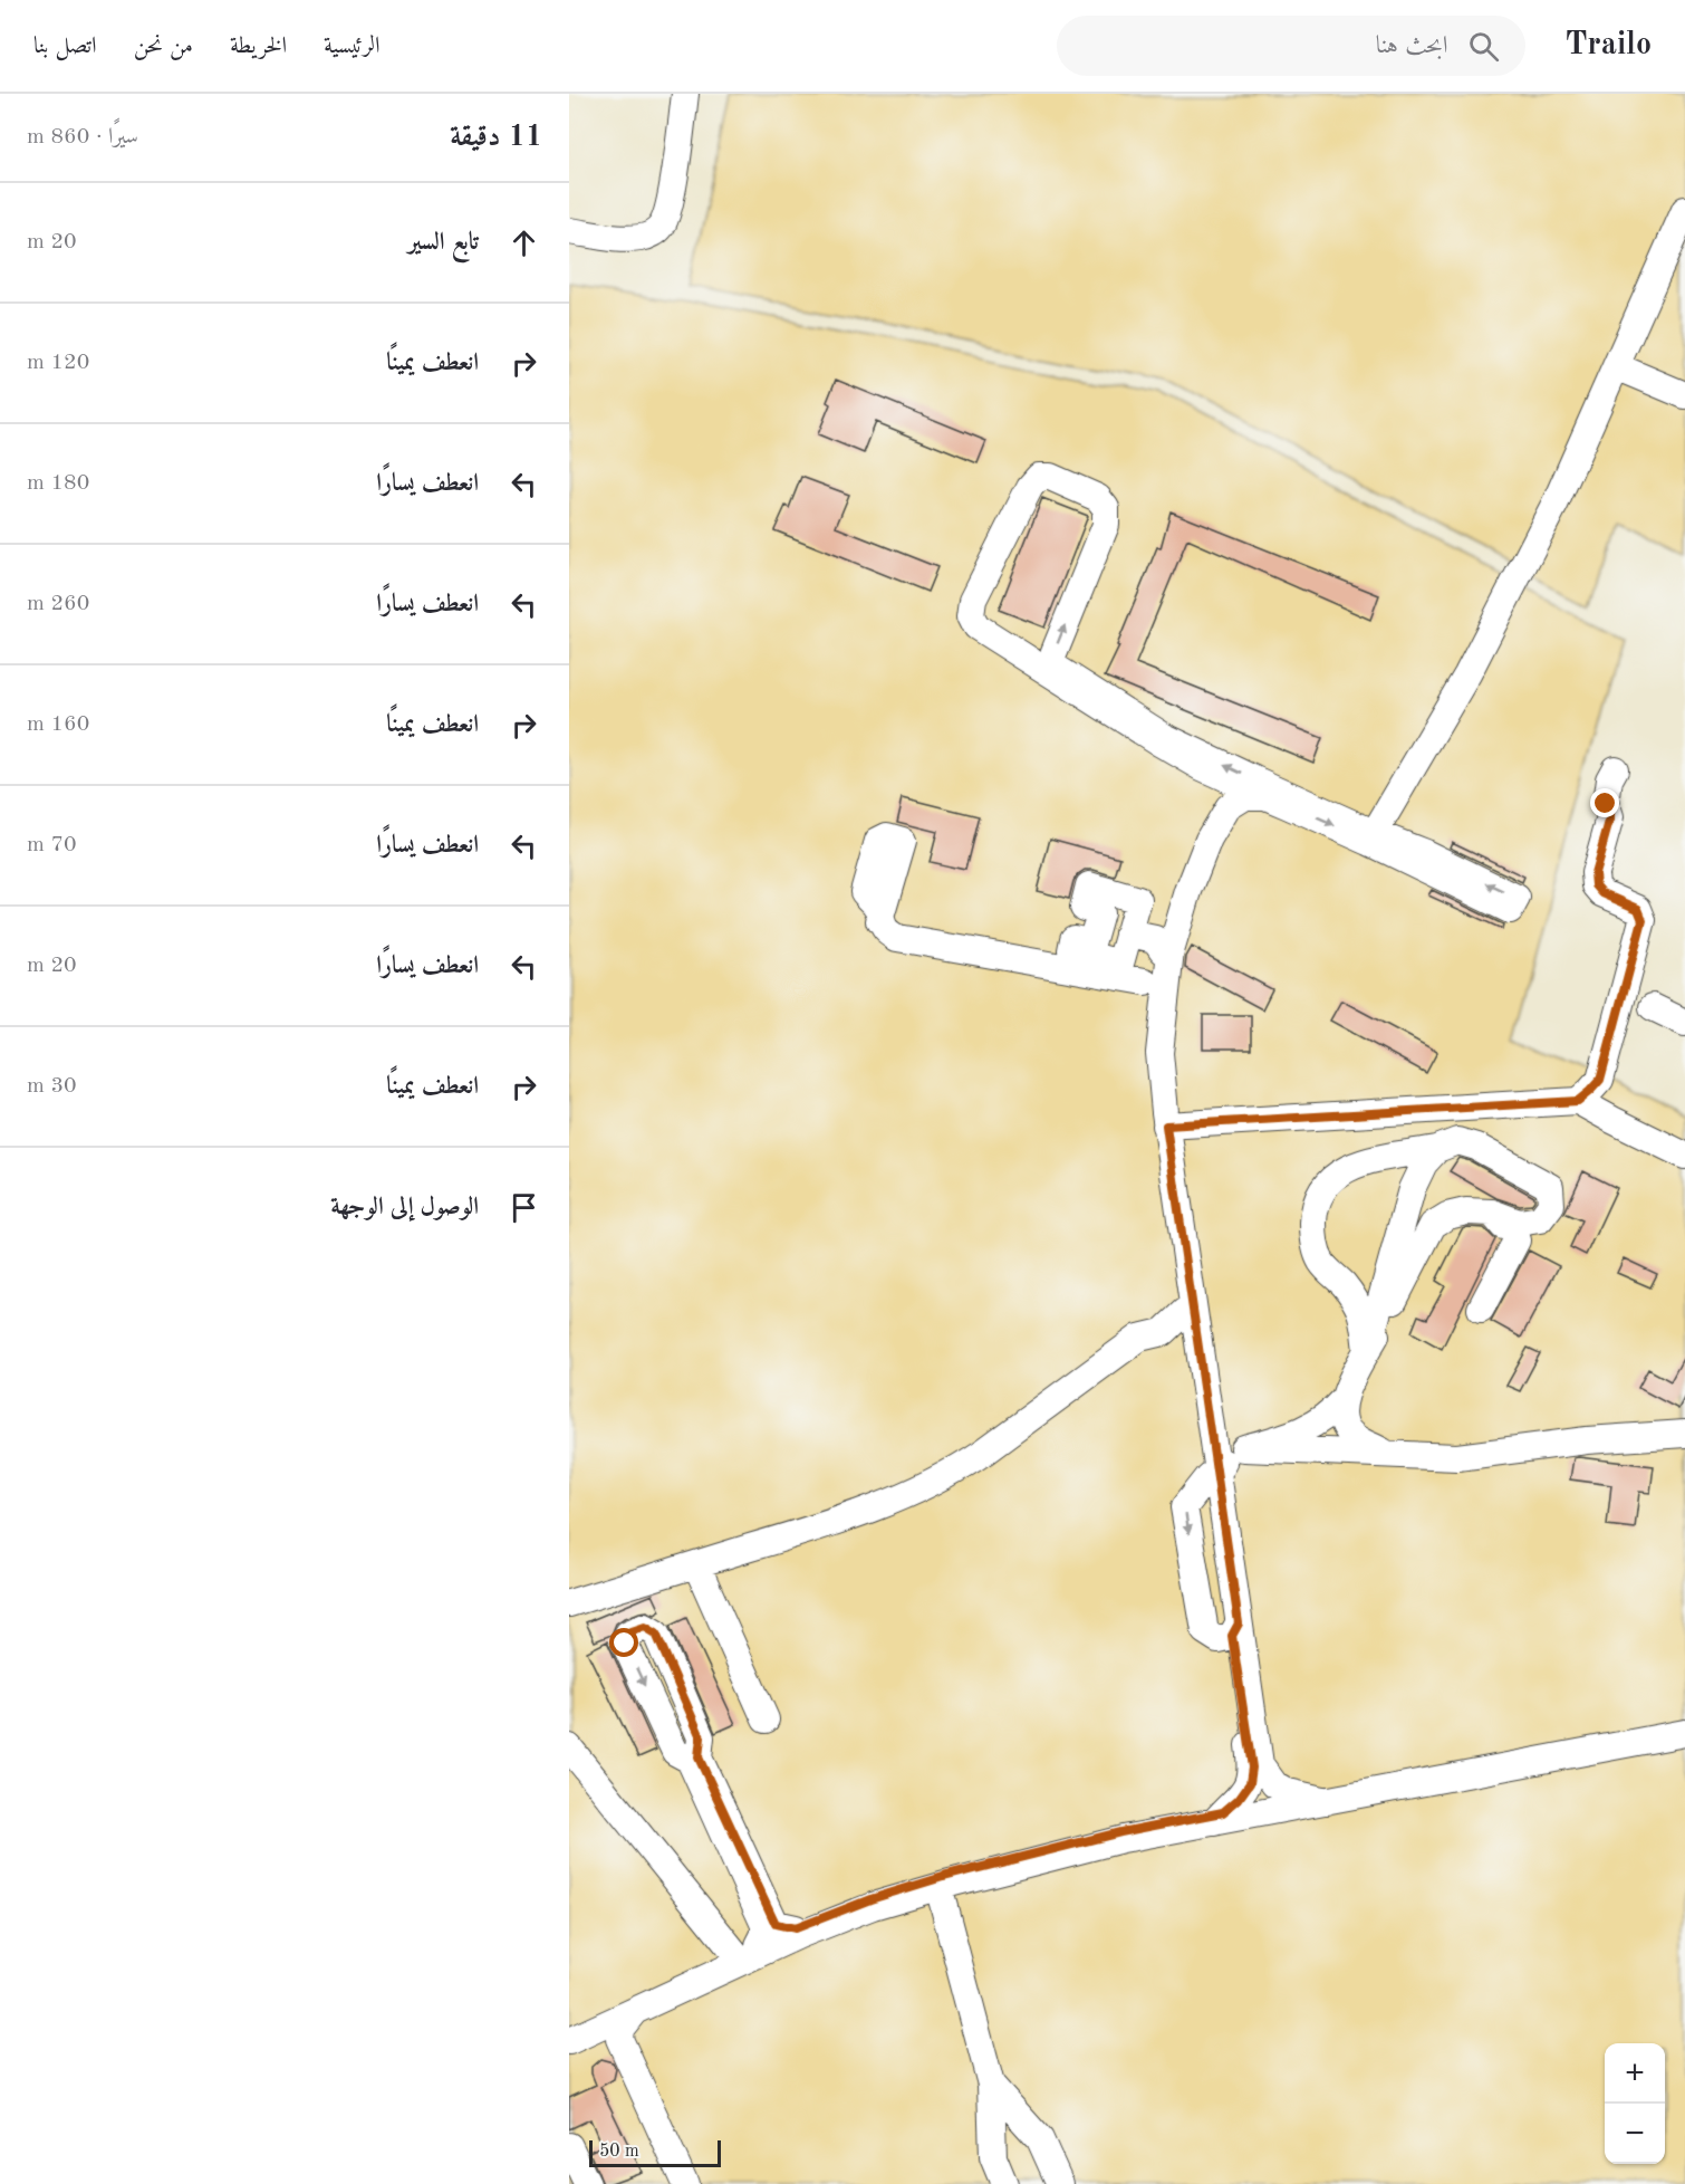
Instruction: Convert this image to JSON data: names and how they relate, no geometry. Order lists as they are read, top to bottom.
{
  "scale_bar": "50 m",
  "page": {
    "header": "Trailo",
    "search": "ابحث هنا",
    "nav": [
      "الرئيسية",
      "الخريطة",
      "من نحن",
      "اتصل بنا"
    ],
    "heading": ["11 دقيقة", "سيرًا · 860 m"],
    "list": [
      ["تابع السير", "20 m"],
      ["انعطف يمينًا", "120 m"],
      ["انعطف يسارًا", "180 m"],
      ["انعطف يسارًا", "260 m"],
      ["انعطف يمينًا", "160 m"],
      ["انعطف يسارًا", "70 m"],
      ["انعطف يسارًا", "20 m"],
      ["انعطف يمينًا", "30 m"],
      "الوصول إلى الوجهة"
    ],
    "map_buttons": ["+", "−"],
    "scale": "50 m"
  }
}
